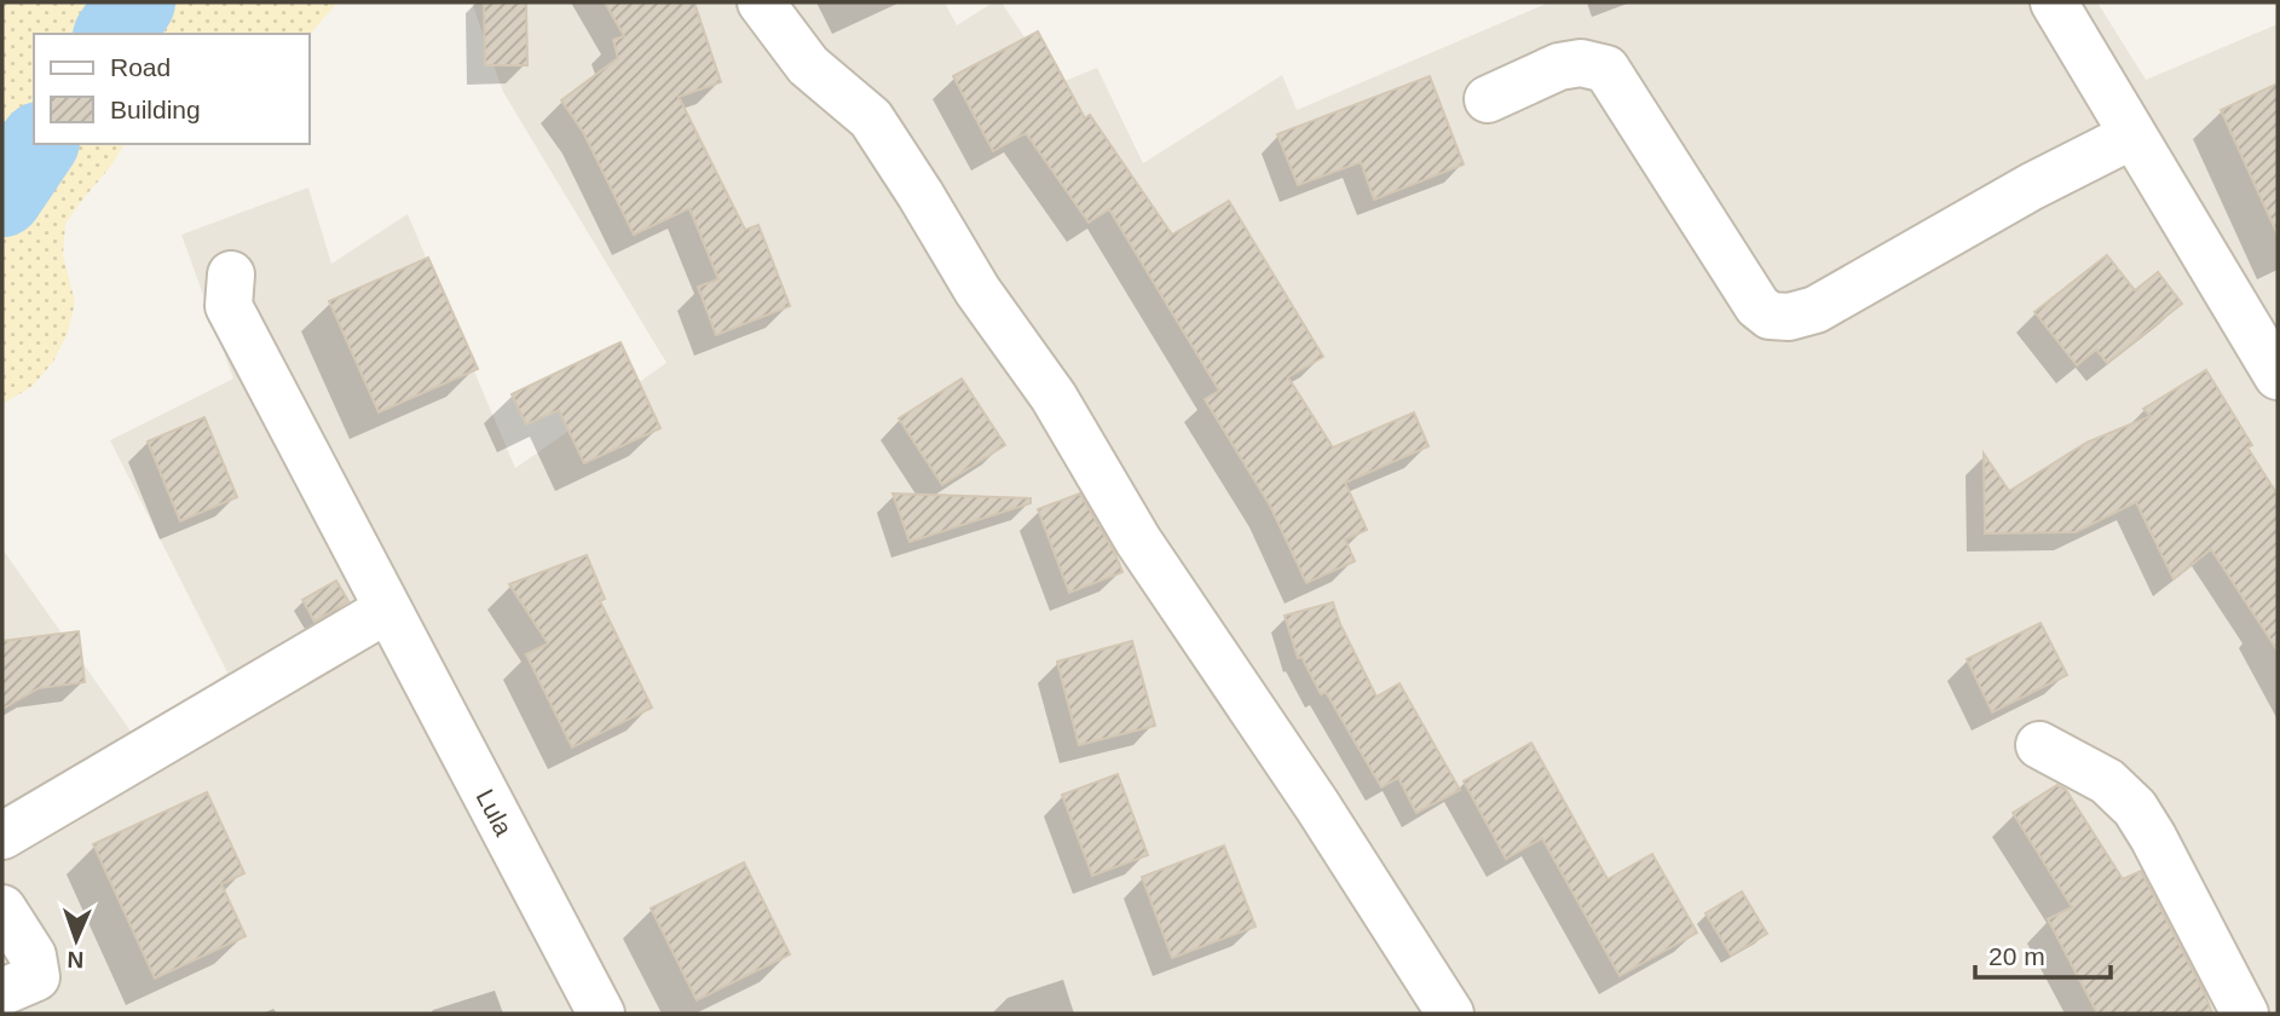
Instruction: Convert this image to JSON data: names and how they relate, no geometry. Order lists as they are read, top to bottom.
{
  "streets": {
    "street": ["Lula"]
  },
  "legend": ["Road", "Building"],
  "scale_bar": "20 m",
  "north": "bottom"
}
